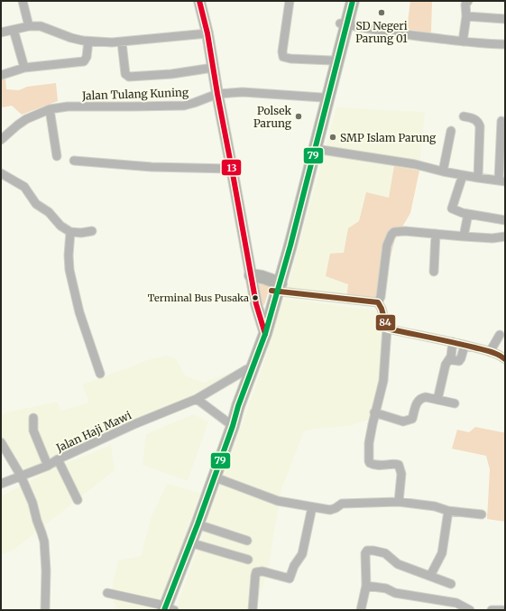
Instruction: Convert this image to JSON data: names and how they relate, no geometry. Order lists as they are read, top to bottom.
{
  "streets": {
    "street": ["Jalan Tulang Kuning", "Jalan Haji Mawi"]
  },
  "places": [
    "SD Negeri Parung 01",
    "Polsek Parung",
    "SMP Islam Parung",
    "Terminal Bus Pusaka"
  ],
  "lines": ["transit line 13", "transit line 79", "transit line 84"]
}
